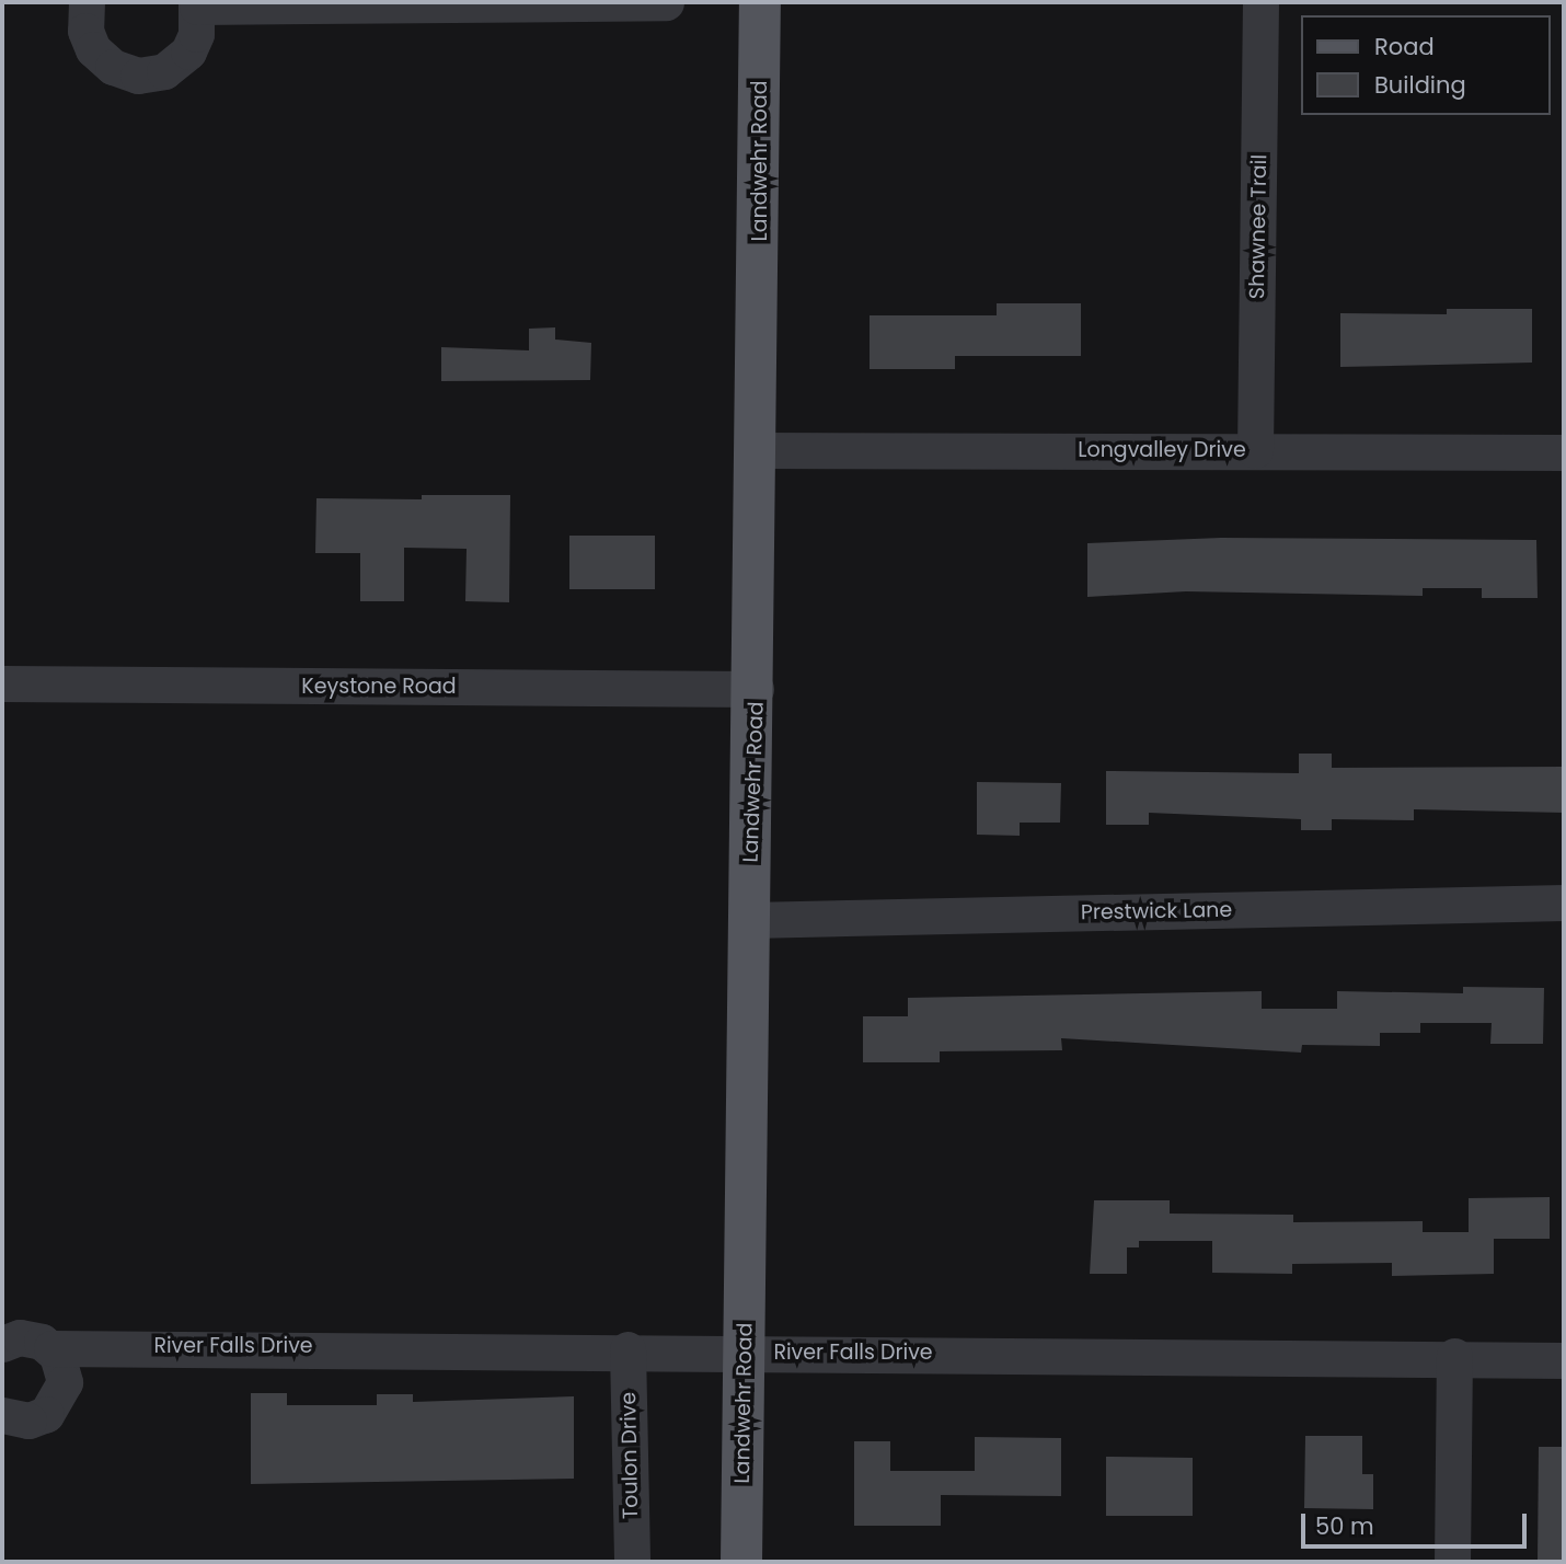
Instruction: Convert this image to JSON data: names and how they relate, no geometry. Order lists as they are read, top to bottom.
{
  "streets": {
    "main road": ["Landwehr Road"],
    "street": [
      "Shawnee Trail",
      "Longvalley Drive",
      "Keystone Road",
      "Prestwick Lane",
      "River Falls Drive",
      "Toulon Drive"
    ]
  },
  "crossings": [
    ["Landwehr Road", "Longvalley Drive"],
    ["Landwehr Road", "Keystone Road"],
    ["Landwehr Road", "Prestwick Lane"],
    ["Landwehr Road", "River Falls Drive"],
    ["Shawnee Trail", "Longvalley Drive"],
    ["River Falls Drive", "Toulon Drive"]
  ],
  "legend": ["Road", "Building"],
  "scale_bar": "50 m"
}
